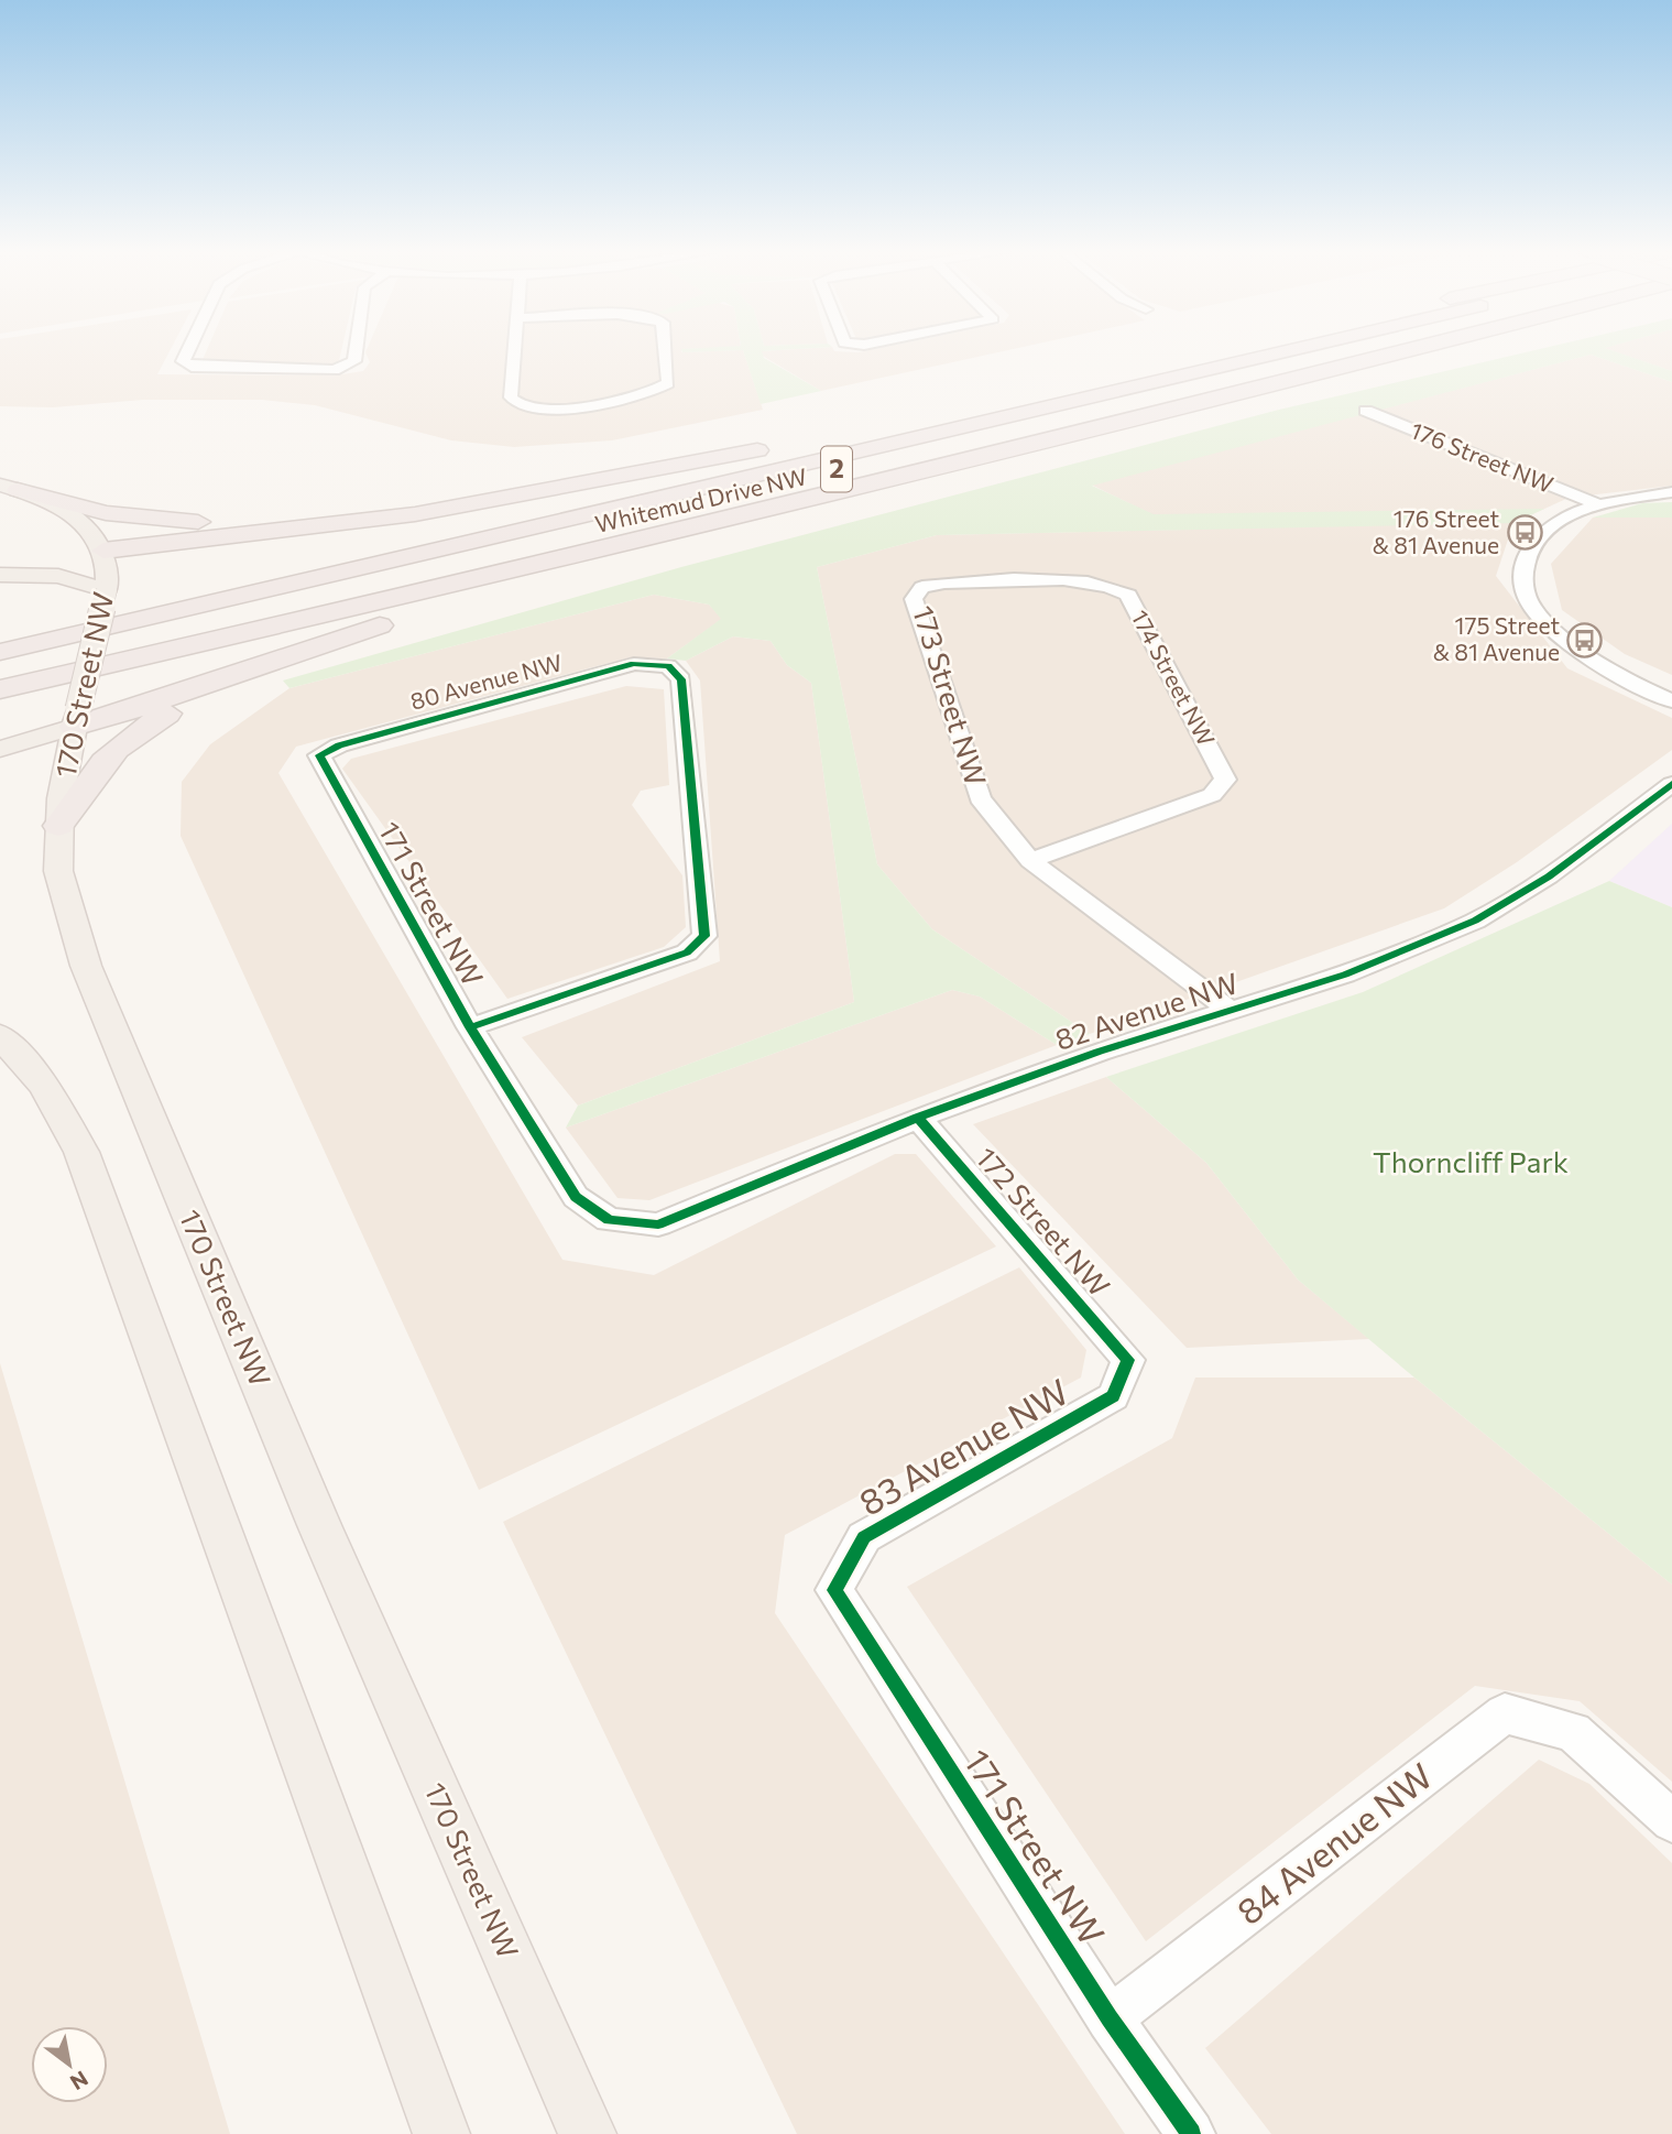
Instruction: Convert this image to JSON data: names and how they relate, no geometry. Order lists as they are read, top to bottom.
{
  "streets": {
    "highway": ["2", "Whitemud Drive NW"],
    "main road": ["170 Street NW"],
    "street": [
      "176 Street NW",
      "174 Street NW",
      "80 Avenue NW",
      "173 Street NW",
      "171 Street NW",
      "82 Avenue NW",
      "172 Street NW",
      "83 Avenue NW",
      "84 Avenue NW"
    ]
  },
  "crossings": [
    ["174 Street NW", "173 Street NW"],
    ["80 Avenue NW", "171 Street NW"],
    ["173 Street NW", "82 Avenue NW"],
    ["171 Street NW", "82 Avenue NW"],
    ["171 Street NW", "83 Avenue NW"],
    ["171 Street NW", "84 Avenue NW"],
    ["82 Avenue NW", "172 Street NW"],
    ["172 Street NW", "83 Avenue NW"]
  ],
  "parks": ["Thorncliff Park"],
  "places": {
    "bus stop": ["176 Street & 81 Avenue", "175 Street & 81 Avenue"]
  },
  "north": "bottom right"
}
